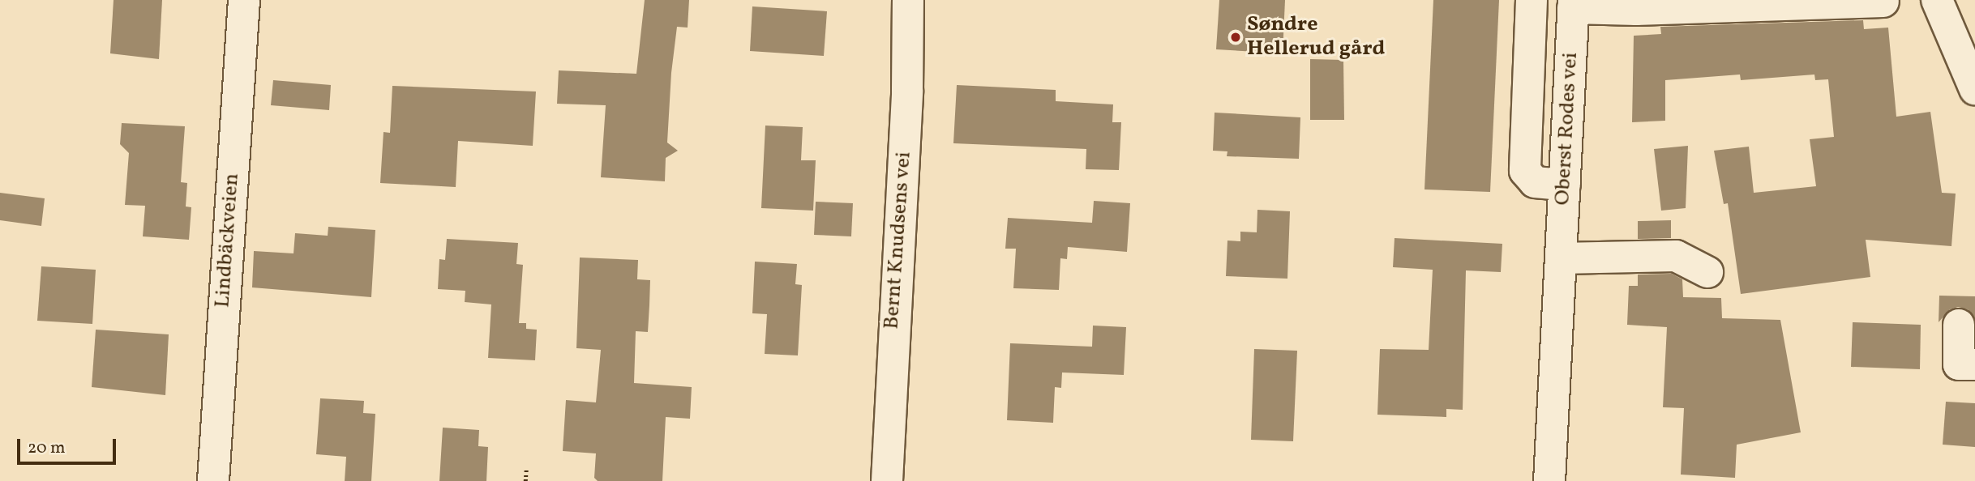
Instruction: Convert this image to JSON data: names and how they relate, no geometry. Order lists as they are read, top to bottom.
{
  "streets": {
    "street": ["Oberst Rodes vei", "Lindbäckveien", "Bernt Knudsens vei"]
  },
  "places": ["Søndre Hellerud gård"],
  "scale_bar": "20 m"
}
